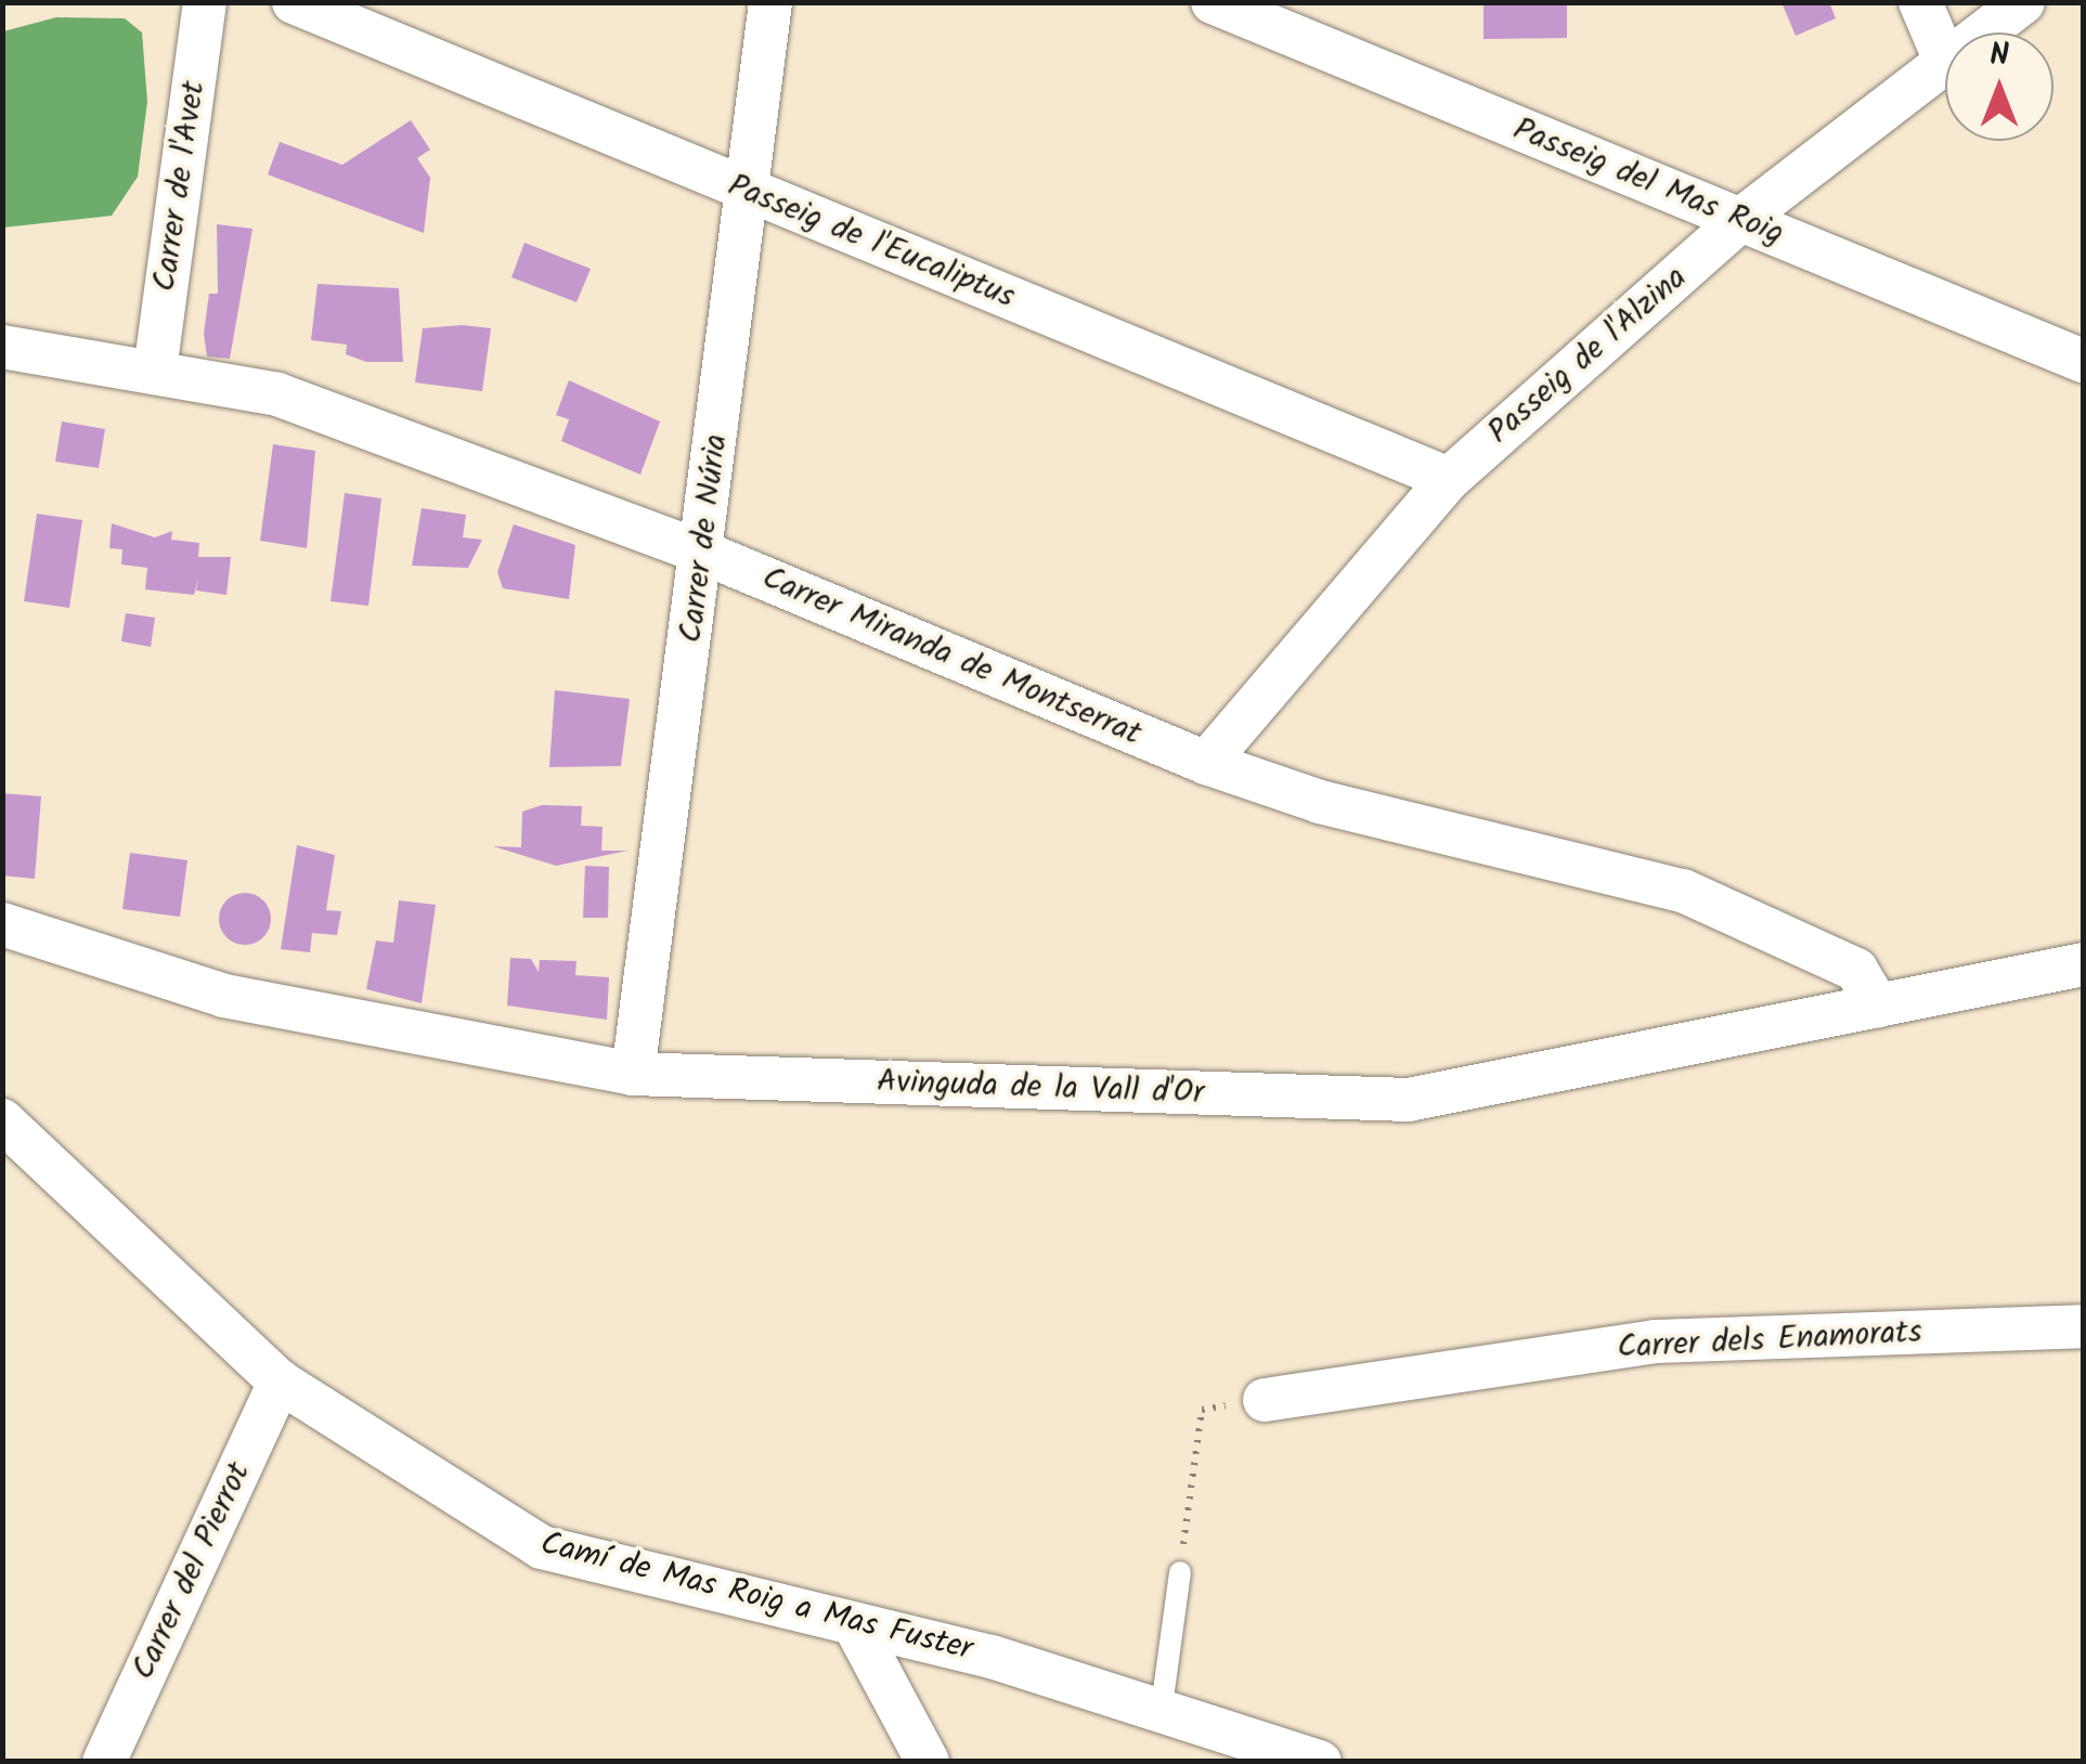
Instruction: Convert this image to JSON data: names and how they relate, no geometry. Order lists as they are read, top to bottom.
{
  "streets": {
    "street": [
      "Passeig del Mas Roig",
      "Carrer de l'Avet",
      "Passeig de l'Eucaliptus",
      "Passeig de l'Alzina",
      "Carrer de Núria",
      "Carrer Miranda de Montserrat",
      "Avinguda de la Vall d'Or",
      "Carrer dels Enamorats",
      "Carrer del Pierrot",
      "Camí de Mas Roig a Mas Fuster"
    ]
  },
  "crossings": [
    ["Passeig del Mas Roig", "Passeig de l'Alzina"],
    ["Carrer de l'Avet", "Carrer Miranda de Montserrat"],
    ["Passeig de l'Eucaliptus", "Passeig de l'Alzina"],
    ["Passeig de l'Eucaliptus", "Carrer de Núria"],
    ["Passeig de l'Alzina", "Carrer Miranda de Montserrat"],
    ["Carrer de Núria", "Carrer Miranda de Montserrat"],
    ["Carrer de Núria", "Avinguda de la Vall d'Or"],
    ["Carrer Miranda de Montserrat", "Avinguda de la Vall d'Or"],
    ["Carrer del Pierrot", "Camí de Mas Roig a Mas Fuster"]
  ],
  "north": "top"
}
